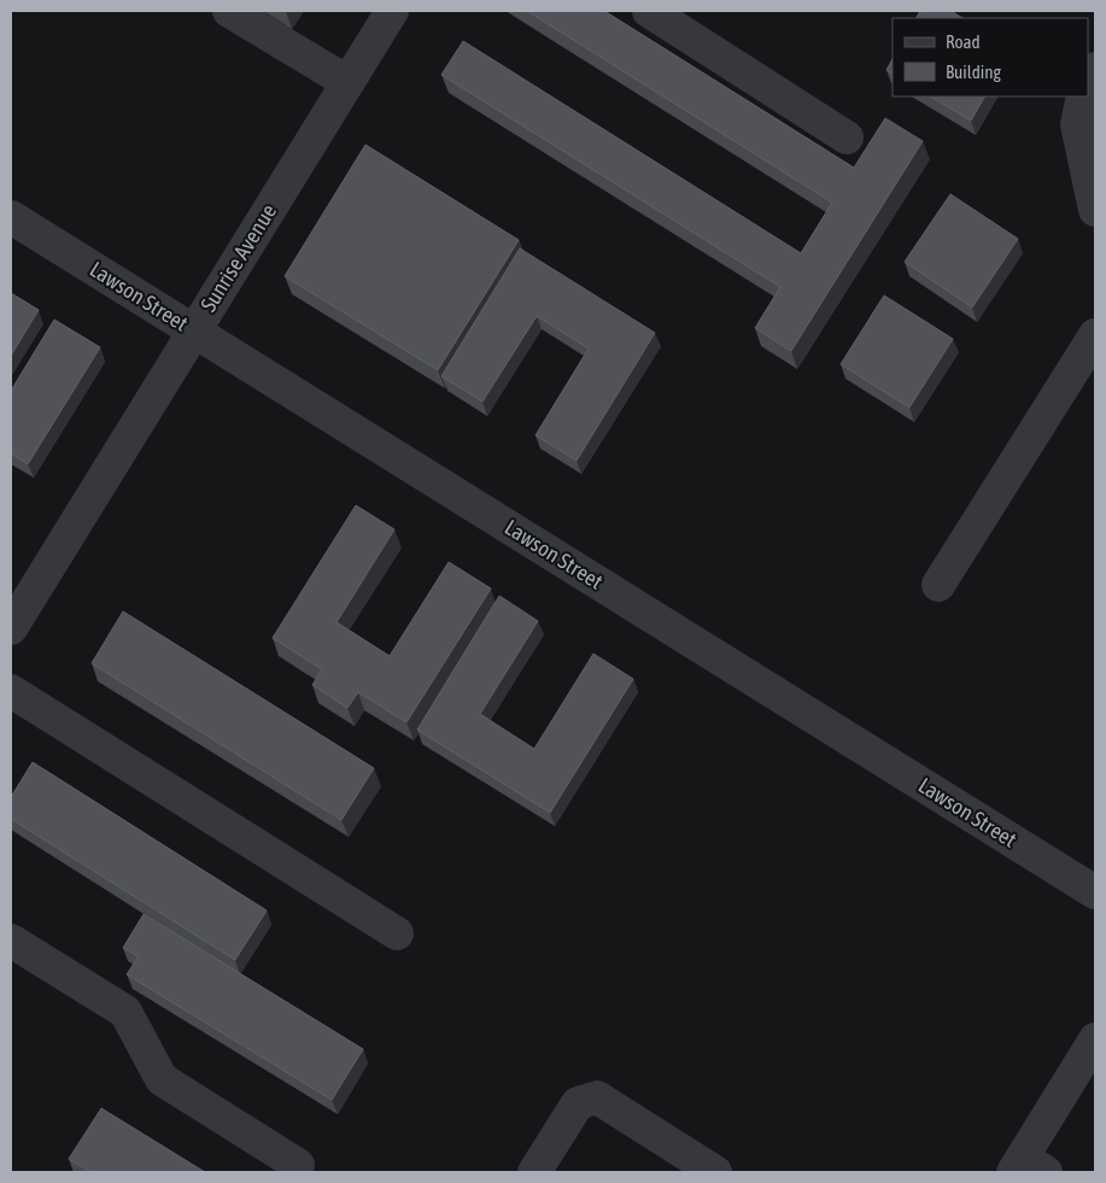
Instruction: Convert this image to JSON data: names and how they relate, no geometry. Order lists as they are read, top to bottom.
{
  "streets": {
    "street": ["Sunrise Avenue", "Lawson Street"]
  },
  "crossings": [
    ["Sunrise Avenue", "Lawson Street"]
  ],
  "legend": ["Road", "Building"]
}
